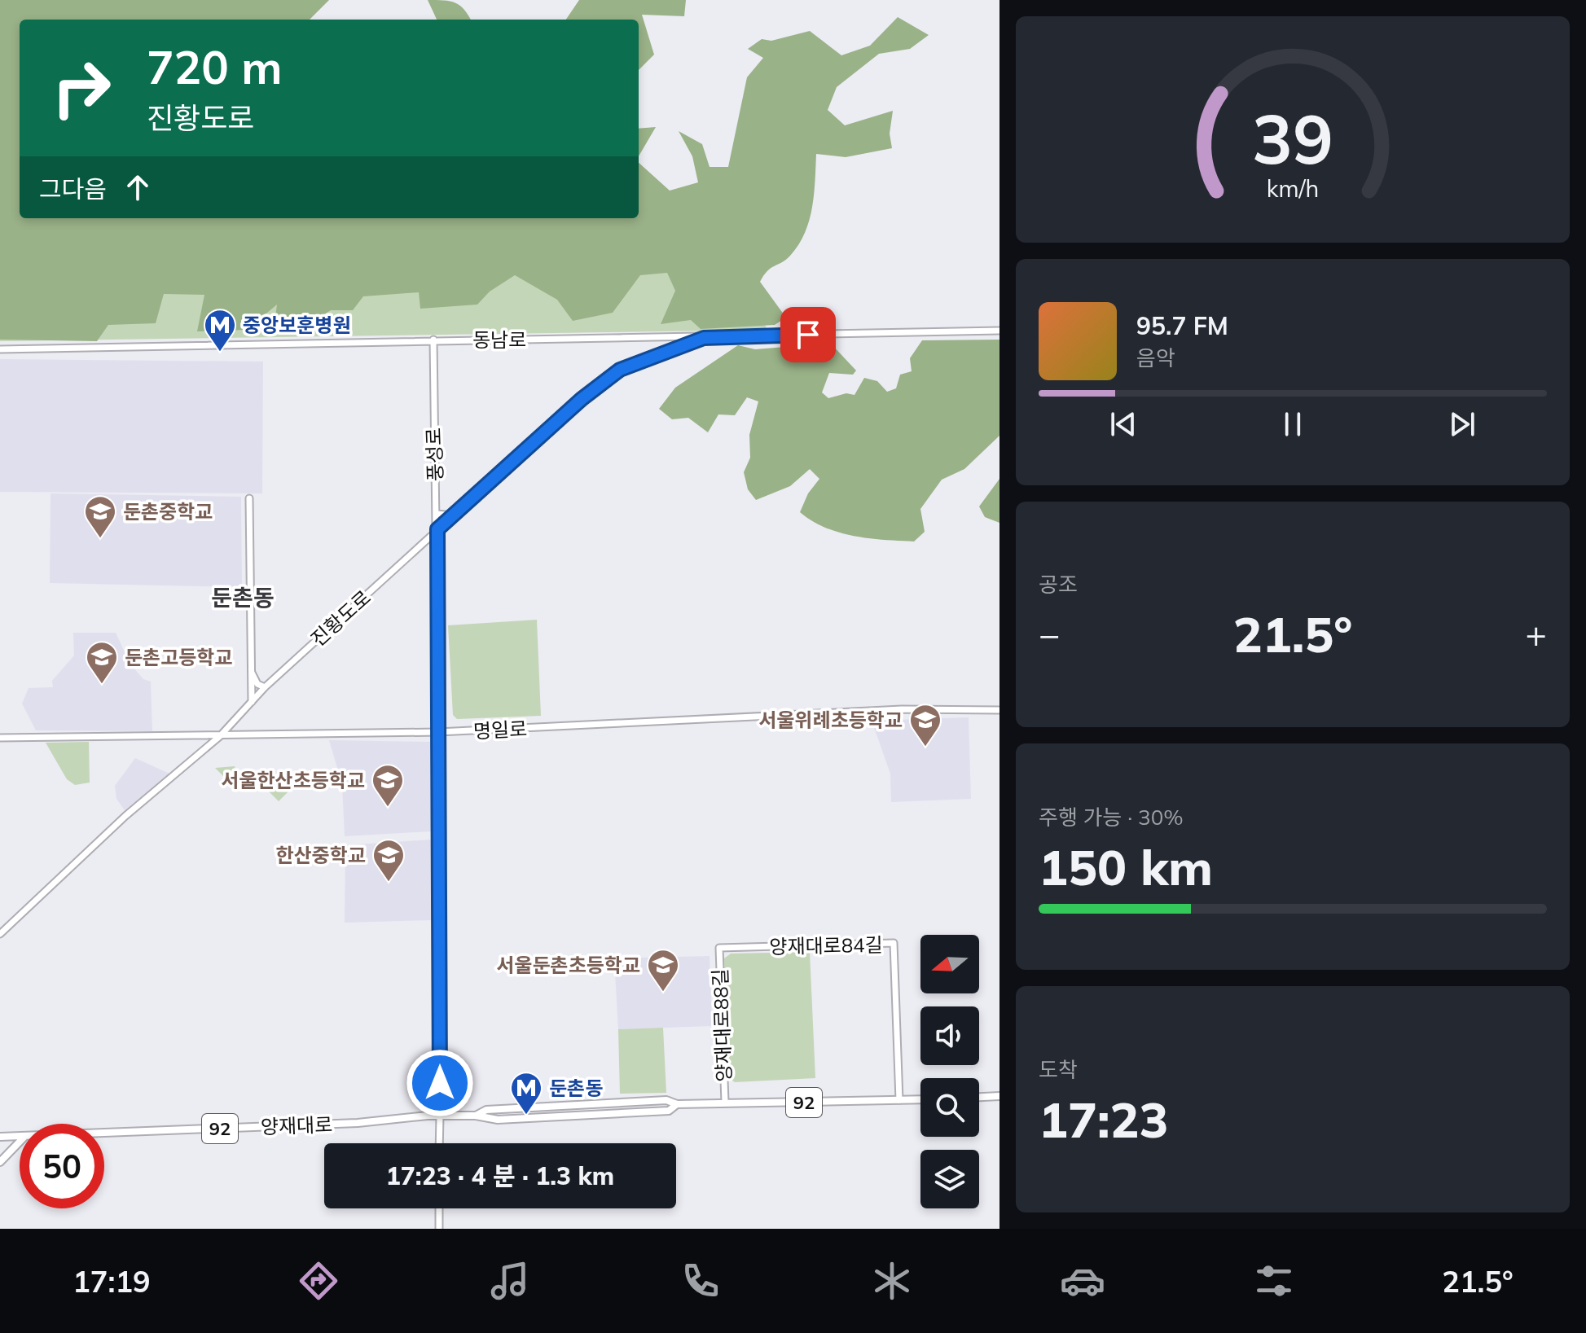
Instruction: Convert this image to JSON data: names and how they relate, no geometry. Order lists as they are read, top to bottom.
{
  "streets": {
    "main road": [
      "동남로",
      "풍성로",
      "진황도로",
      "명일로",
      "양재대로84길",
      "양재대로88길",
      "92",
      "양재대로"
    ]
  },
  "crossings": [
    ["동남로", "풍성로"],
    ["동남로", "진황도로"],
    ["풍성로", "진황도로"],
    ["풍성로", "명일로"],
    ["풍성로", "양재대로"],
    ["진황도로", "명일로"],
    ["양재대로84길", "양재대로88길"],
    ["양재대로84길", "양재대로"],
    ["양재대로88길", "양재대로"]
  ],
  "districts": ["둔촌동"],
  "places": {
    "metro station": ["중앙보훈병원", "둔촌동"],
    "school or university": [
      "둔촌중학교",
      "둔촌고등학교",
      "서울위례초등학교",
      "서울한산초등학교",
      "한산중학교",
      "서울둔촌초등학교"
    ]
  },
  "north": "left",
  "page": {
    "turn": ["720 m", "진황도로"],
    "then": "그다음",
    "song": ["95.7 FM", "음악"],
    "tile": [
      "공조",
      ["주행 가능 · 30%", "150 km"],
      ["도착", "17:23"]
    ],
    "heat": ["−", "21.5°", "+"],
    "limit": "50",
    "trip": "17:23 · 4 분 · 1.3 km",
    "tabs": ["17:19", "21.5°"],
    "gauge": ["39", "km/h"]
  }
}
